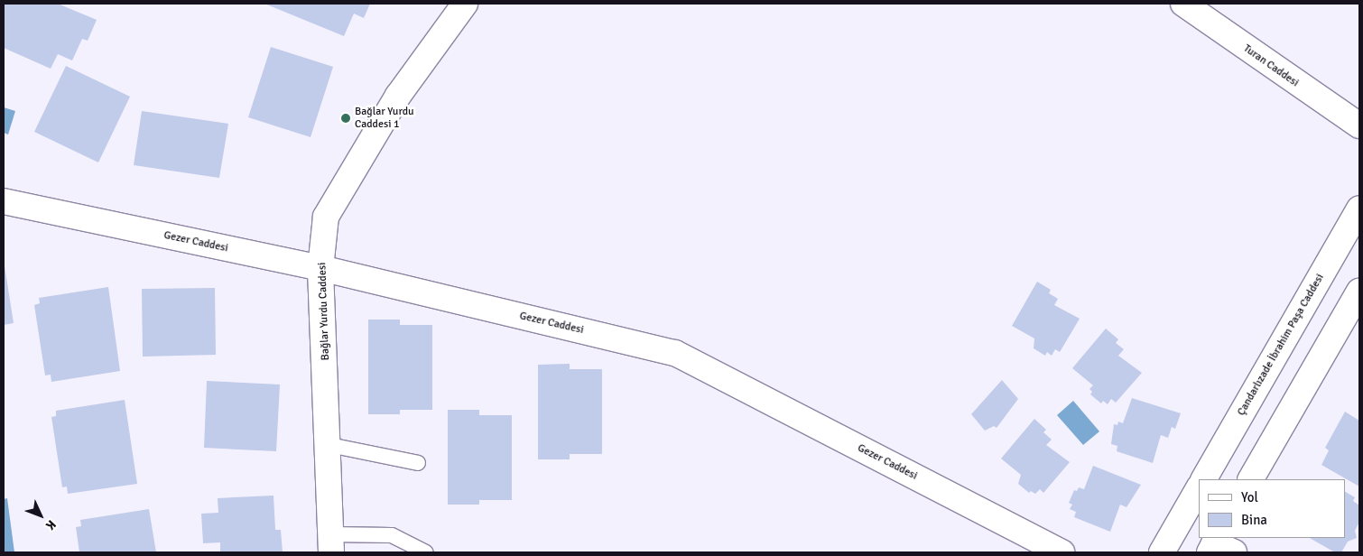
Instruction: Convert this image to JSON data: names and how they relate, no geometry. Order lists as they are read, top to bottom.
{
  "streets": {
    "street": [
      "Turan Caddesi",
      "Gezer Caddesi",
      "Bağlar Yurdu Caddesi",
      "Çandarlızade İbrahim Paşa Caddesi"
    ]
  },
  "crossings": [
    ["Gezer Caddesi", "Bağlar Yurdu Caddesi"]
  ],
  "places": ["Bağlar Yurdu Caddesi 1"],
  "legend": ["Yol", "Bina"],
  "north": "bottom right"
}
